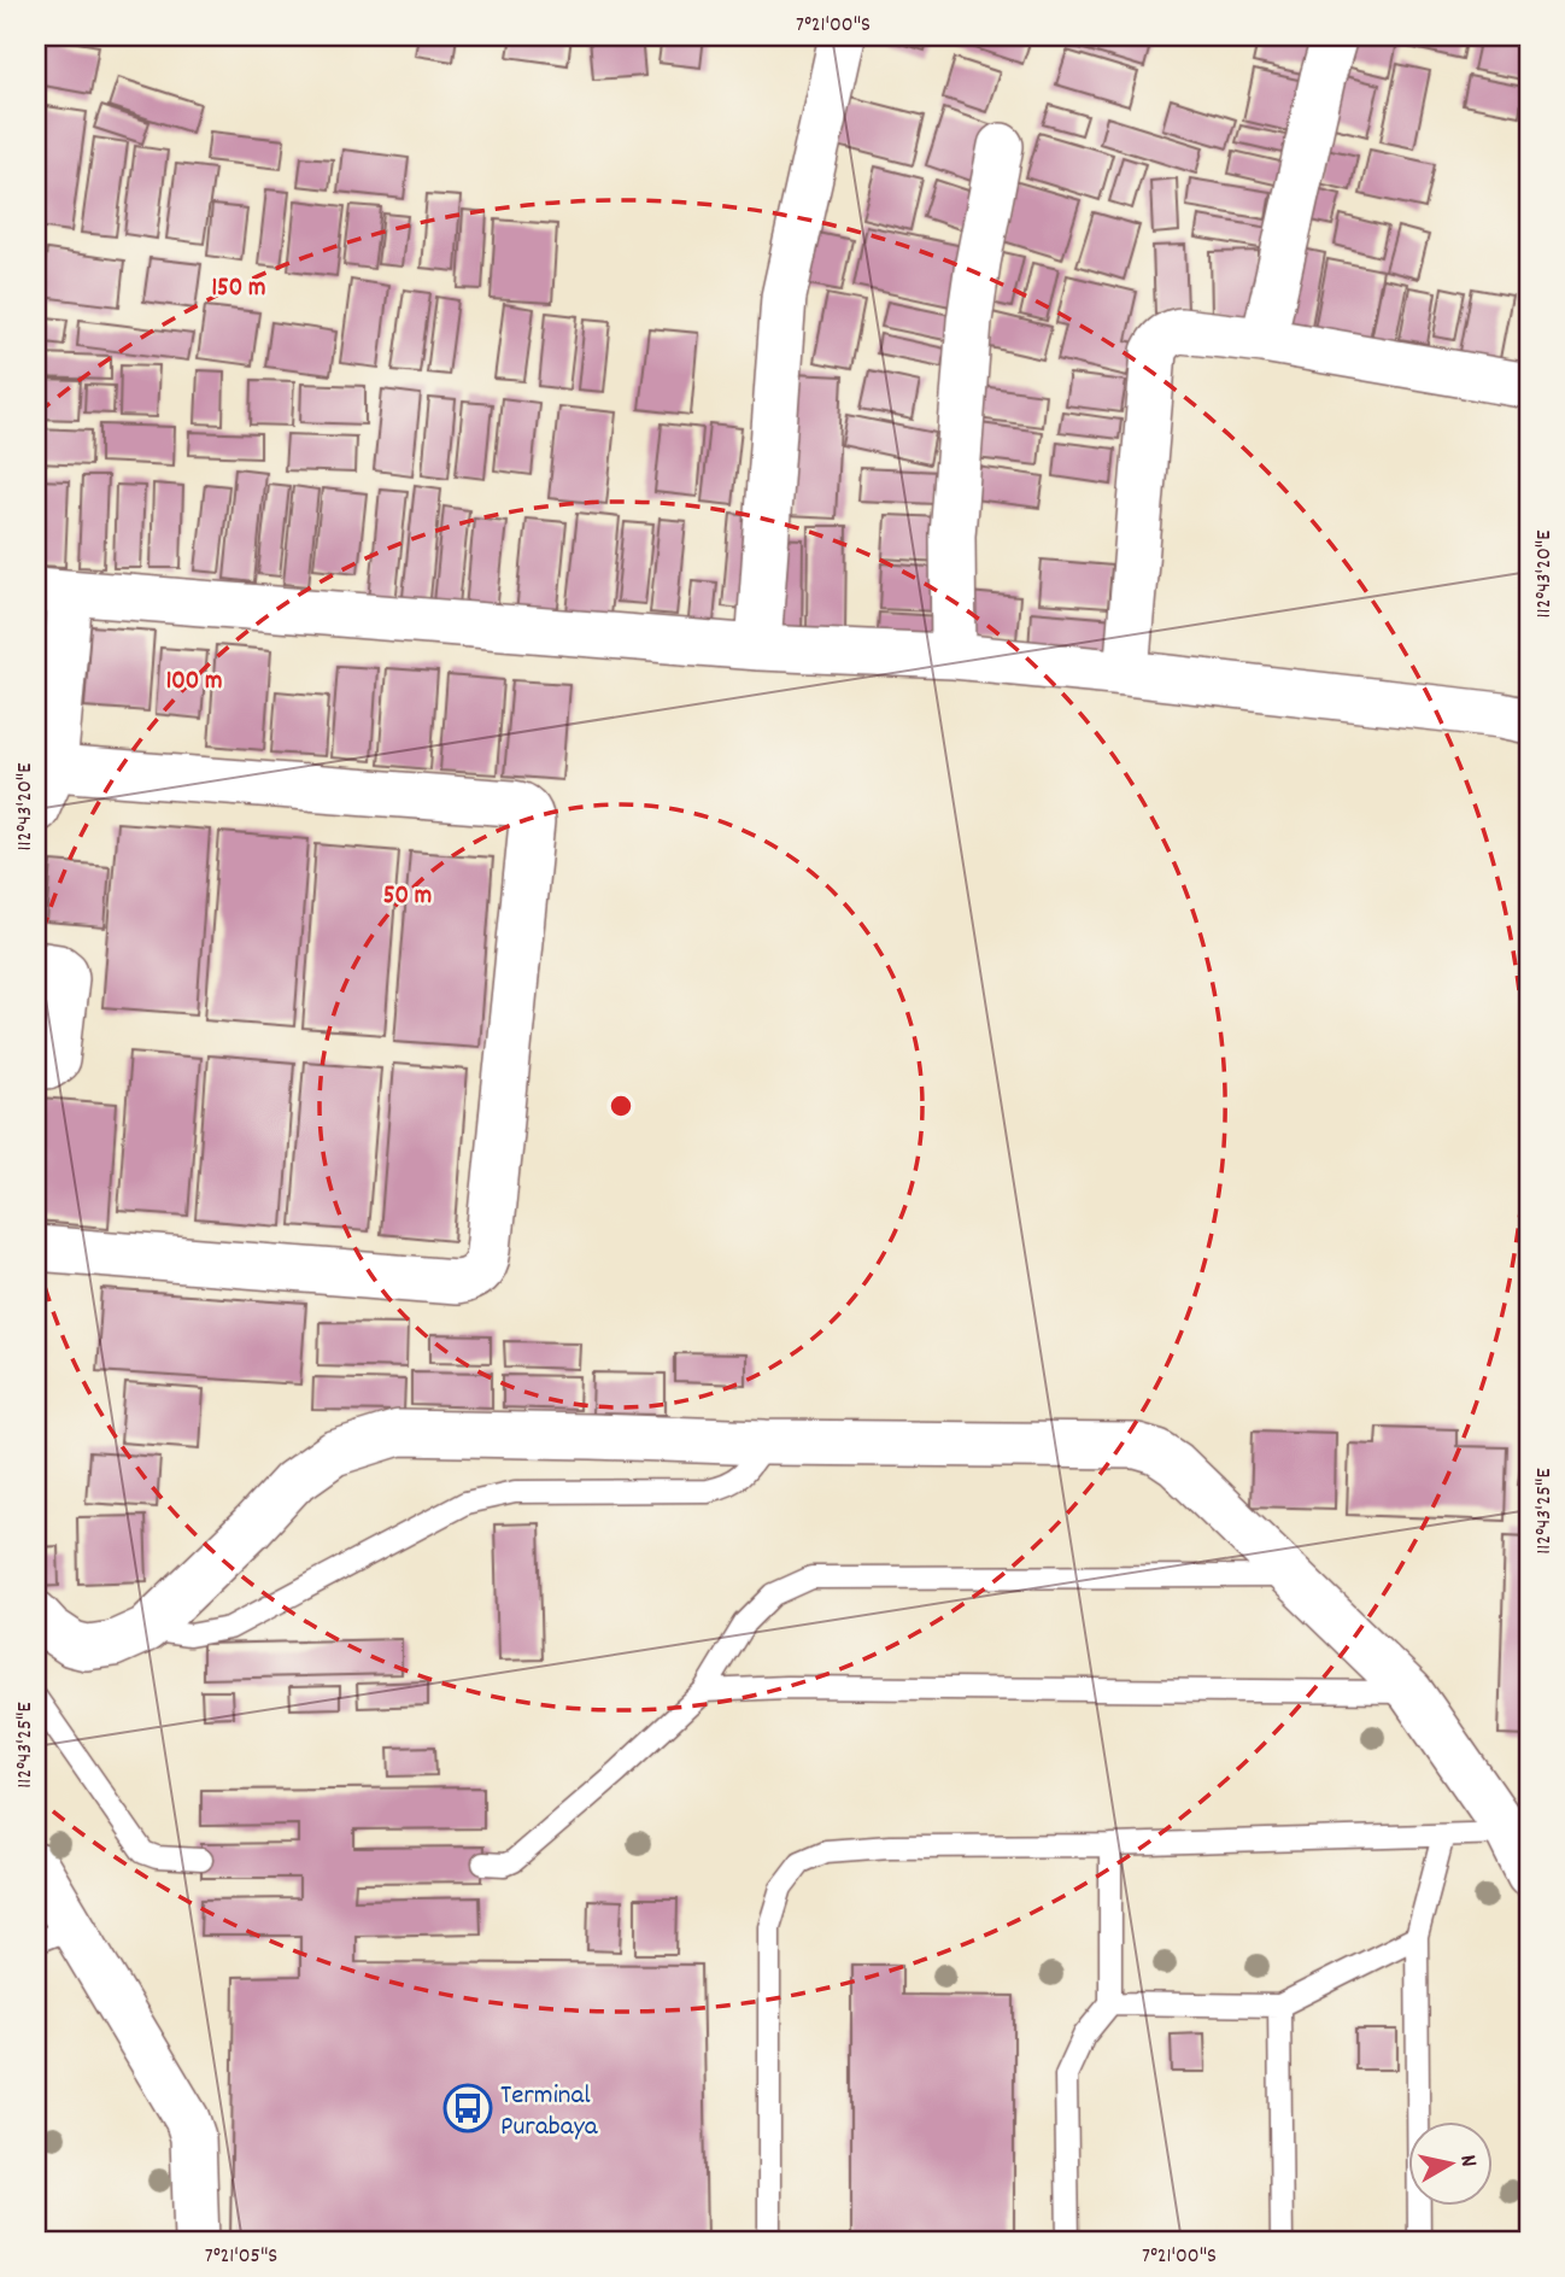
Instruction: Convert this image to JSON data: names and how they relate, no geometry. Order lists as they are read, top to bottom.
{
  "places": {
    "bus stop": ["Terminal Purabaya"]
  },
  "north": "right",
  "coordinates": [
    "7°21'00\"S",
    "112°43'20\"E",
    "112°43'25\"E",
    "7°21'05\"S"
  ],
  "rings": ["150 m", "100 m", "50 m"]
}
